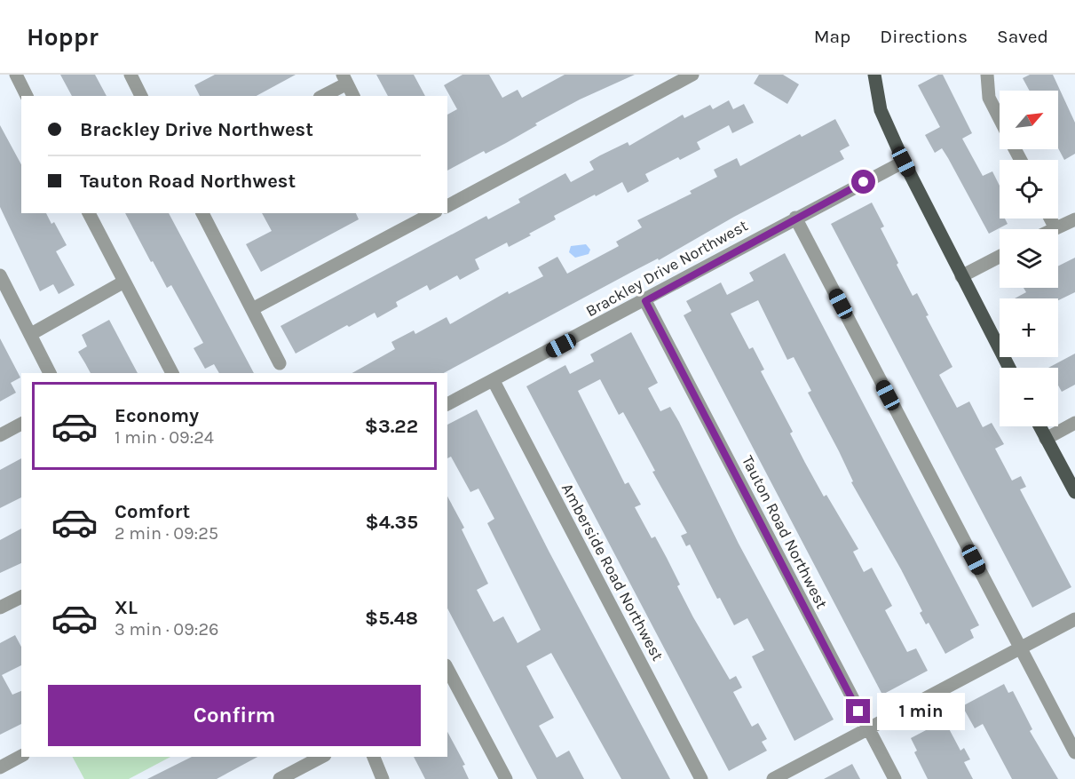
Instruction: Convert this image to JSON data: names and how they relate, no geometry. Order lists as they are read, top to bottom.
{
  "streets": {
    "street": ["Brackley Drive Northwest", "Tauton Road Northwest", "Amberside Road Northwest"]
  },
  "crossings": [
    ["Brackley Drive Northwest", "Tauton Road Northwest"],
    ["Brackley Drive Northwest", "Amberside Road Northwest"]
  ],
  "north": "top right",
  "page": {
    "header": "Hoppr",
    "nav": ["Map", "Directions", "Saved"],
    "map_buttons": ["+", "−"],
    "banner": ["Brackley Drive Northwest", "Tauton Road Northwest"],
    "list": [
      {
        "name": "Economy",
        "note": "1 min · 09:24",
        "value": "$3.22"
      },
      {
        "name": "Comfort",
        "note": "2 min · 09:25",
        "value": "$4.35"
      },
      {
        "name": "XL",
        "note": "3 min · 09:26",
        "value": "$5.48"
      }
    ],
    "buttons": "Confirm",
    "bubble": "1 min"
  }
}
